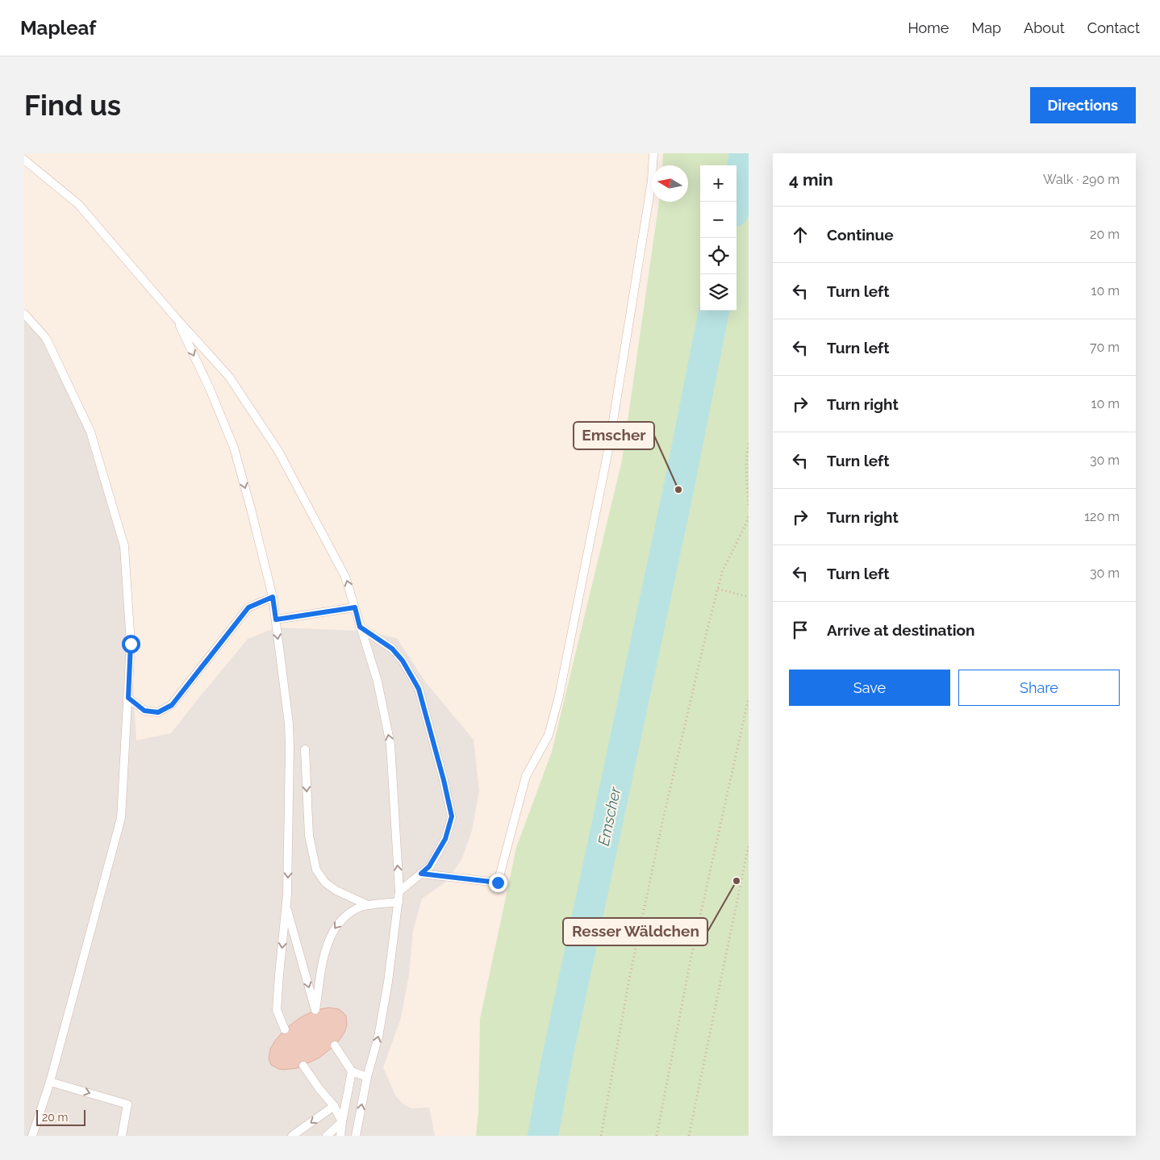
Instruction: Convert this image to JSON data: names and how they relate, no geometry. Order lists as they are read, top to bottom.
{
  "water": ["Emscher"],
  "places": ["Emscher", "Resser Wäldchen"],
  "scale_bar": "20 m",
  "north": "left",
  "page": {
    "header": "Mapleaf",
    "nav": [
      "Home",
      "Map",
      "About",
      "Contact"
    ],
    "buttons": [
      "Directions",
      ["Save", "Share"]
    ],
    "title": "Find us",
    "heading": ["4 min", "Walk · 290 m"],
    "map_buttons": ["+", "−"],
    "list": [
      ["Continue", "20 m"],
      ["Turn left", "10 m"],
      ["Turn left", "70 m"],
      ["Turn right", "10 m"],
      ["Turn left", "30 m"],
      ["Turn right", "120 m"],
      ["Turn left", "30 m"],
      "Arrive at destination"
    ],
    "scale": "20 m"
  }
}
